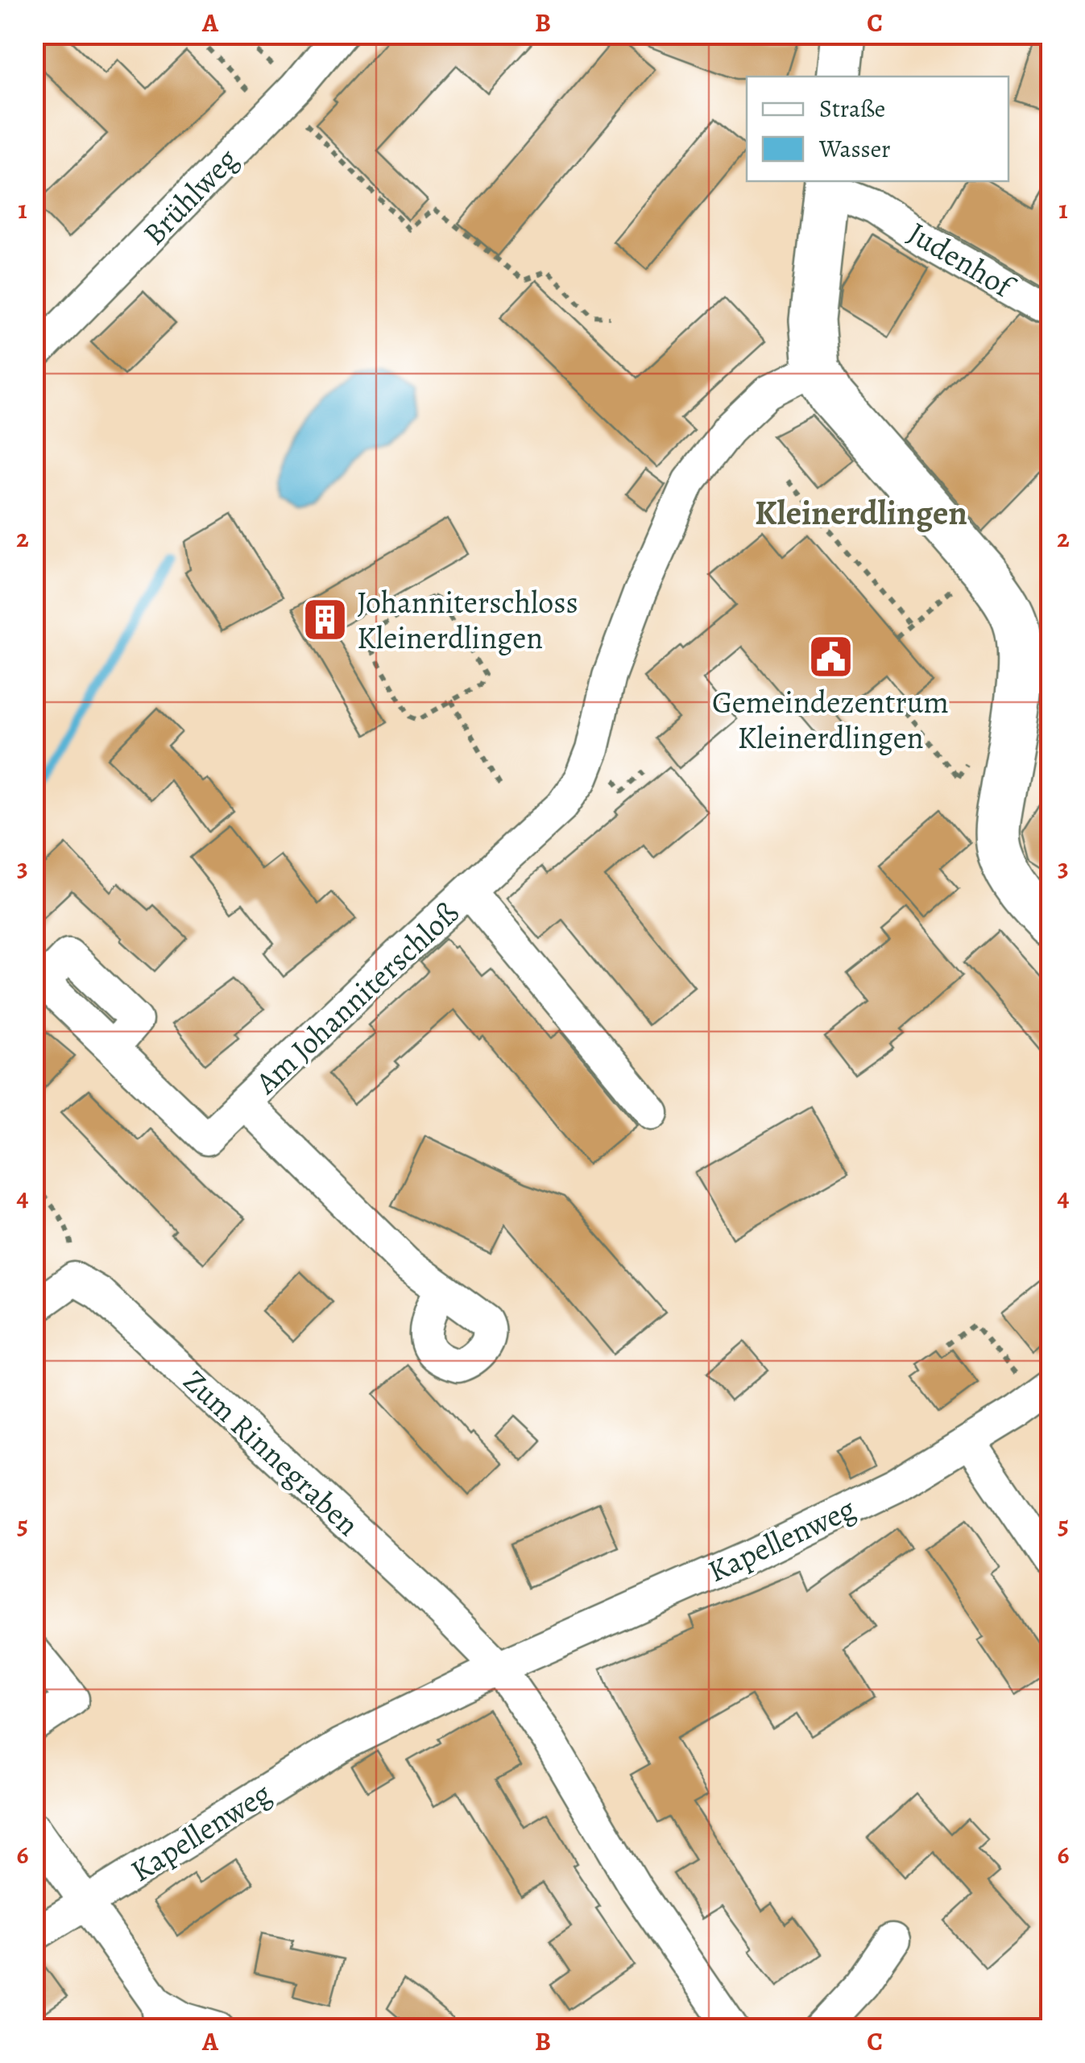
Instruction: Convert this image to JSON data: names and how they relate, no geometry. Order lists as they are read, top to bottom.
{
  "streets": {
    "street": [
      "Brühlweg",
      "Judenhof",
      "Am Johanniterschloß",
      "Zum Rinnegraben",
      "Kapellenweg"
    ]
  },
  "crossings": [
    ["Zum Rinnegraben", "Kapellenweg"]
  ],
  "districts": ["Kleinerdlingen"],
  "places": {
    "building": ["Johanniterschloss Kleinerdlingen"],
    "public building": ["Gemeindezentrum Kleinerdlingen"]
  },
  "legend": ["Straße", "Wasser"],
  "grid": {
    "columns": ["A", "B", "C"],
    "rows": [
      "1",
      "2",
      "3",
      "4",
      "5",
      "6"
    ]
  }
}
